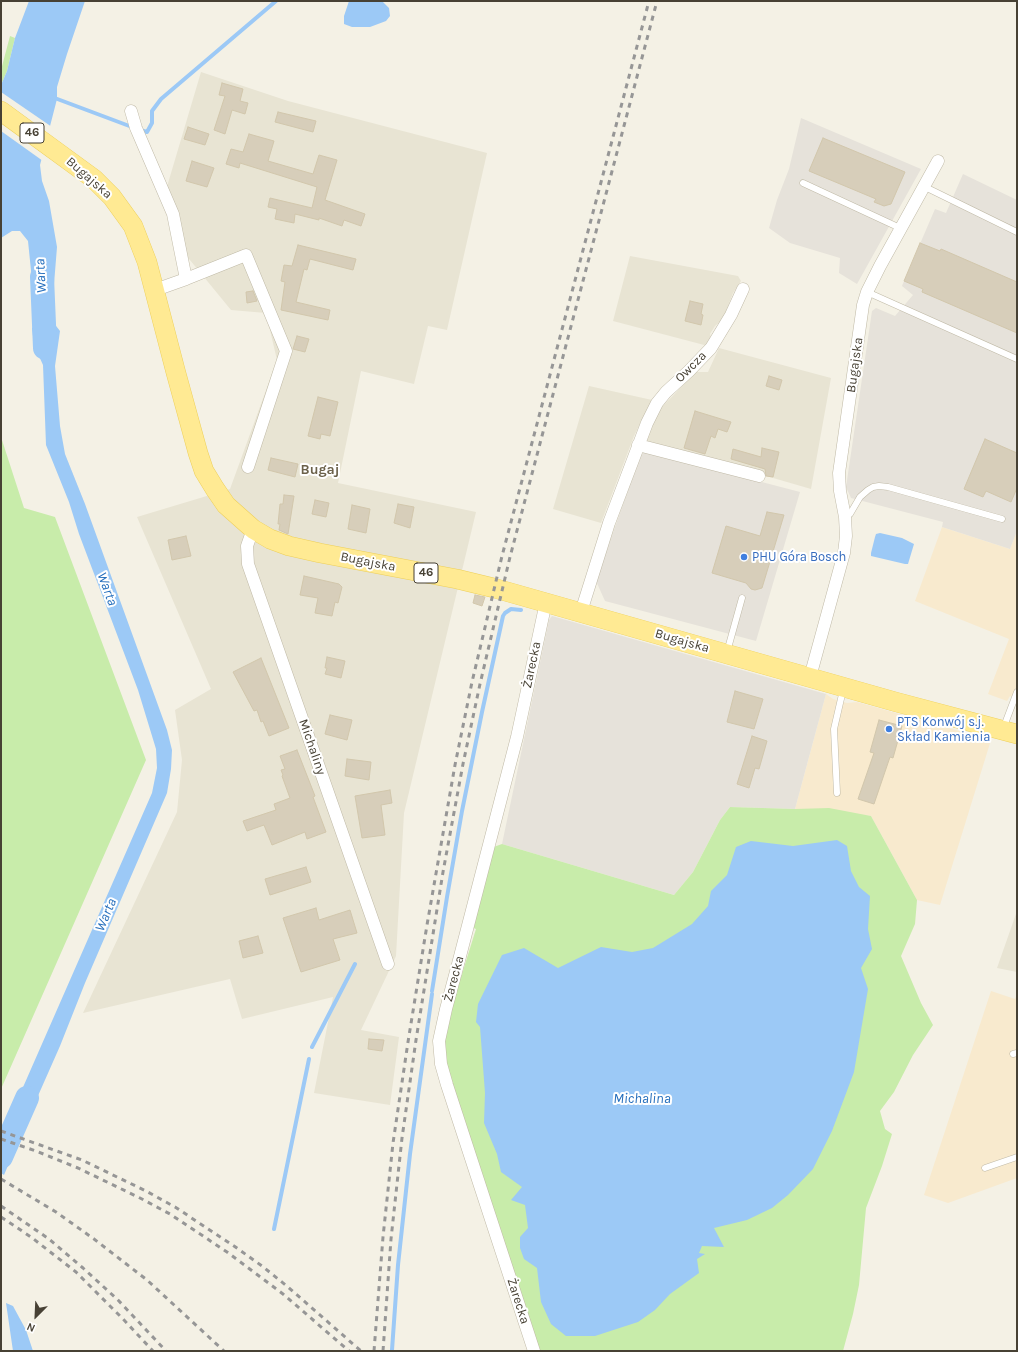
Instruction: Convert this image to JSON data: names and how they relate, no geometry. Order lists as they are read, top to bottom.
{
  "streets": {
    "main road": ["46", "Bugajska"],
    "street": ["Owcza", "Żarecka", "Michaliny"]
  },
  "crossings": [
    ["Bugajska", "Owcza"],
    ["Bugajska", "Żarecka"],
    ["Bugajska", "Michaliny"]
  ],
  "districts": ["Bugaj"],
  "water": ["Warta", "Michalina"],
  "places": ["PHU Góra Bosch", "PTS Konwój s.j. Skład Kamienia"],
  "north": "bottom left"
}
